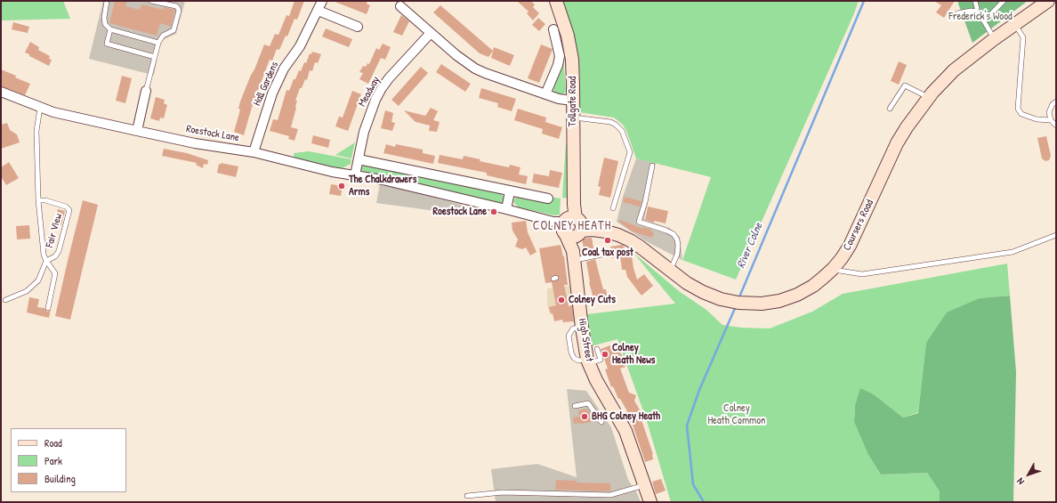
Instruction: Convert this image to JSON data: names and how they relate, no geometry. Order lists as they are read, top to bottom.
{
  "streets": {
    "street": [
      "Hall Gardens",
      "Meadway",
      "Tollgate Road",
      "Roestock Lane",
      "Coursers Road",
      "High Street"
    ],
    "lane": ["Fair View"]
  },
  "crossings": [
    ["Hall Gardens", "Roestock Lane"],
    ["Meadway", "Roestock Lane"],
    ["Tollgate Road", "Roestock Lane"],
    ["Tollgate Road", "Coursers Road"],
    ["Tollgate Road", "High Street"],
    ["Roestock Lane", "Coursers Road"],
    ["Roestock Lane", "High Street"],
    ["Coursers Road", "High Street"]
  ],
  "districts": ["COLNEY HEATH"],
  "water": ["River Colne"],
  "parks": ["Frederick's Wood", "Colney Heath Common"],
  "places": [
    "The Chalkdrawers Arms",
    "Roestock Lane",
    "Coal tax post",
    "Colney Cuts",
    "Colney Heath News",
    "BHG Colney Heath"
  ],
  "legend": ["Road", "Park", "Building"],
  "north": "bottom left"
}
